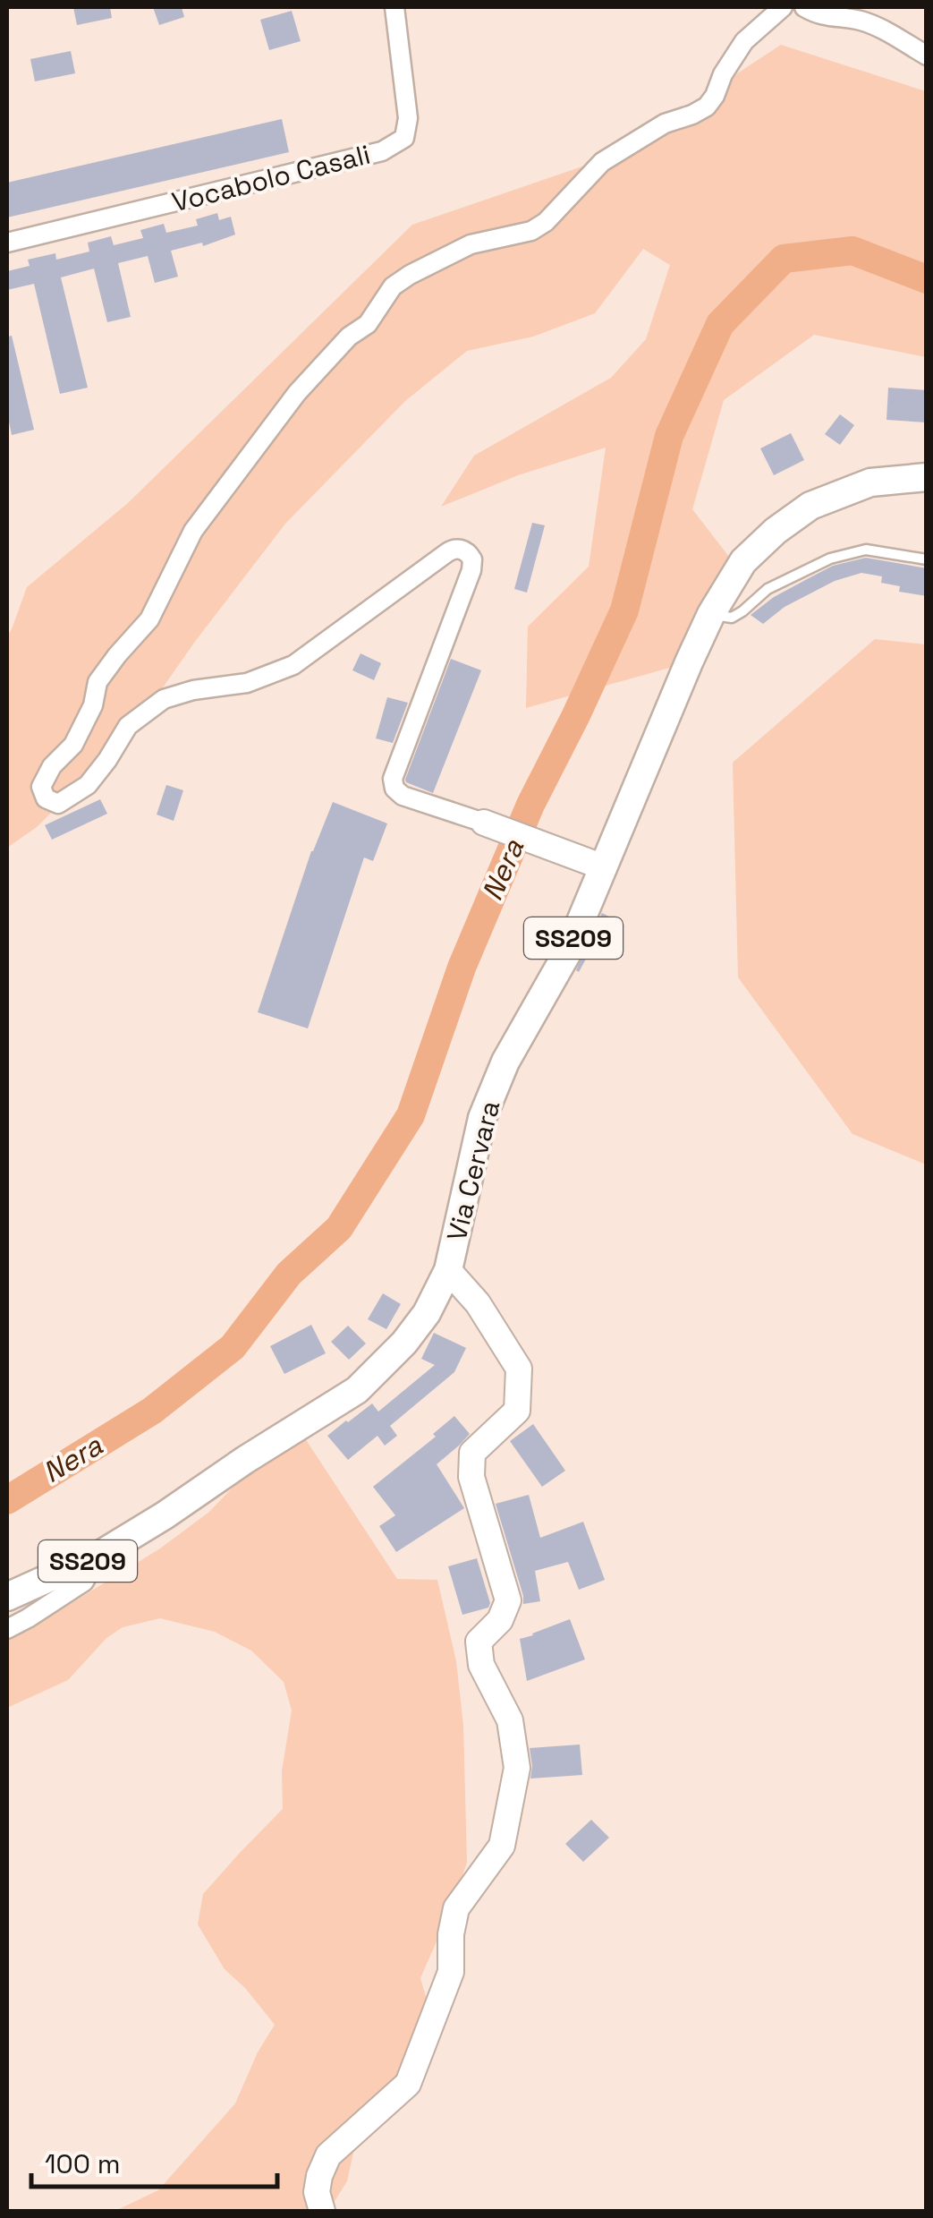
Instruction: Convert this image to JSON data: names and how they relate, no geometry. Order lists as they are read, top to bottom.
{
  "streets": {
    "main road": ["SS209", "Via Cervara"],
    "street": ["Vocabolo Casali"]
  },
  "water": ["Nera"],
  "scale_bar": "100 m"
}
